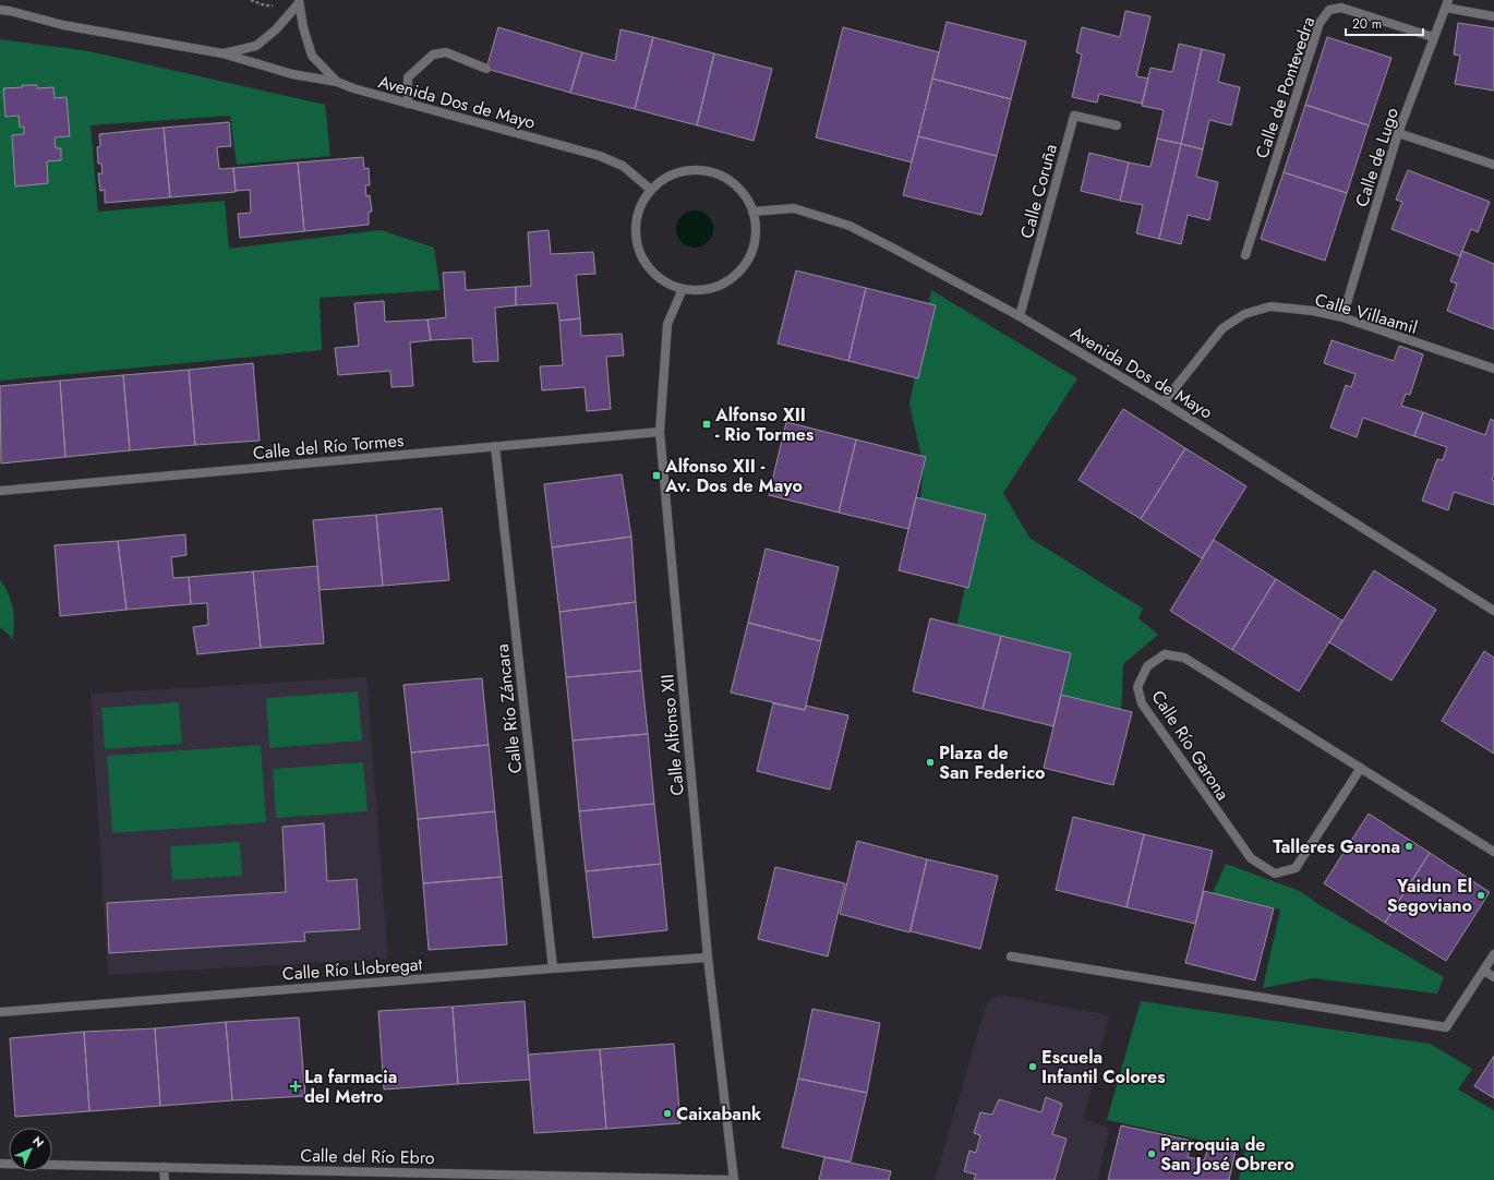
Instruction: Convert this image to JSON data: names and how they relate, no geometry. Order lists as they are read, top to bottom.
{
  "streets": {
    "street": [
      "Calle de Pontevedra",
      "Avenida Dos de Mayo",
      "Calle de Lugo",
      "Calle Coruña",
      "Calle Villaamil",
      "Calle del Río Tormes",
      "Calle Río Záncara",
      "Calle Alfonso XII",
      "Calle Río Garona",
      "Calle Río Llobregat",
      "Calle del Río Ebro"
    ]
  },
  "crossings": [
    ["Calle de Pontevedra", "Calle de Lugo"],
    ["Avenida Dos de Mayo", "Calle Coruña"],
    ["Avenida Dos de Mayo", "Calle Villaamil"],
    ["Avenida Dos de Mayo", "Calle Alfonso XII"],
    ["Calle de Lugo", "Calle Villaamil"],
    ["Calle del Río Tormes", "Calle Río Záncara"],
    ["Calle del Río Tormes", "Calle Alfonso XII"],
    ["Calle Río Záncara", "Calle Río Llobregat"],
    ["Calle Alfonso XII", "Calle Río Llobregat"],
    ["Calle Alfonso XII", "Calle del Río Ebro"]
  ],
  "places": {
    "transit": ["Alfonso XII - Rio Tormes", "Alfonso XII - Av. Dos de Mayo"],
    "other": [
      "Plaza de San Federico",
      "Talleres Garona",
      "Yaidun El Segoviano",
      "Escuela Infantil Colores",
      "Caixabank",
      "Parroquia de San José Obrero"
    ],
    "health": ["La farmacia del Metro"]
  },
  "scale_bar": "20 m",
  "north": "top right"
}
